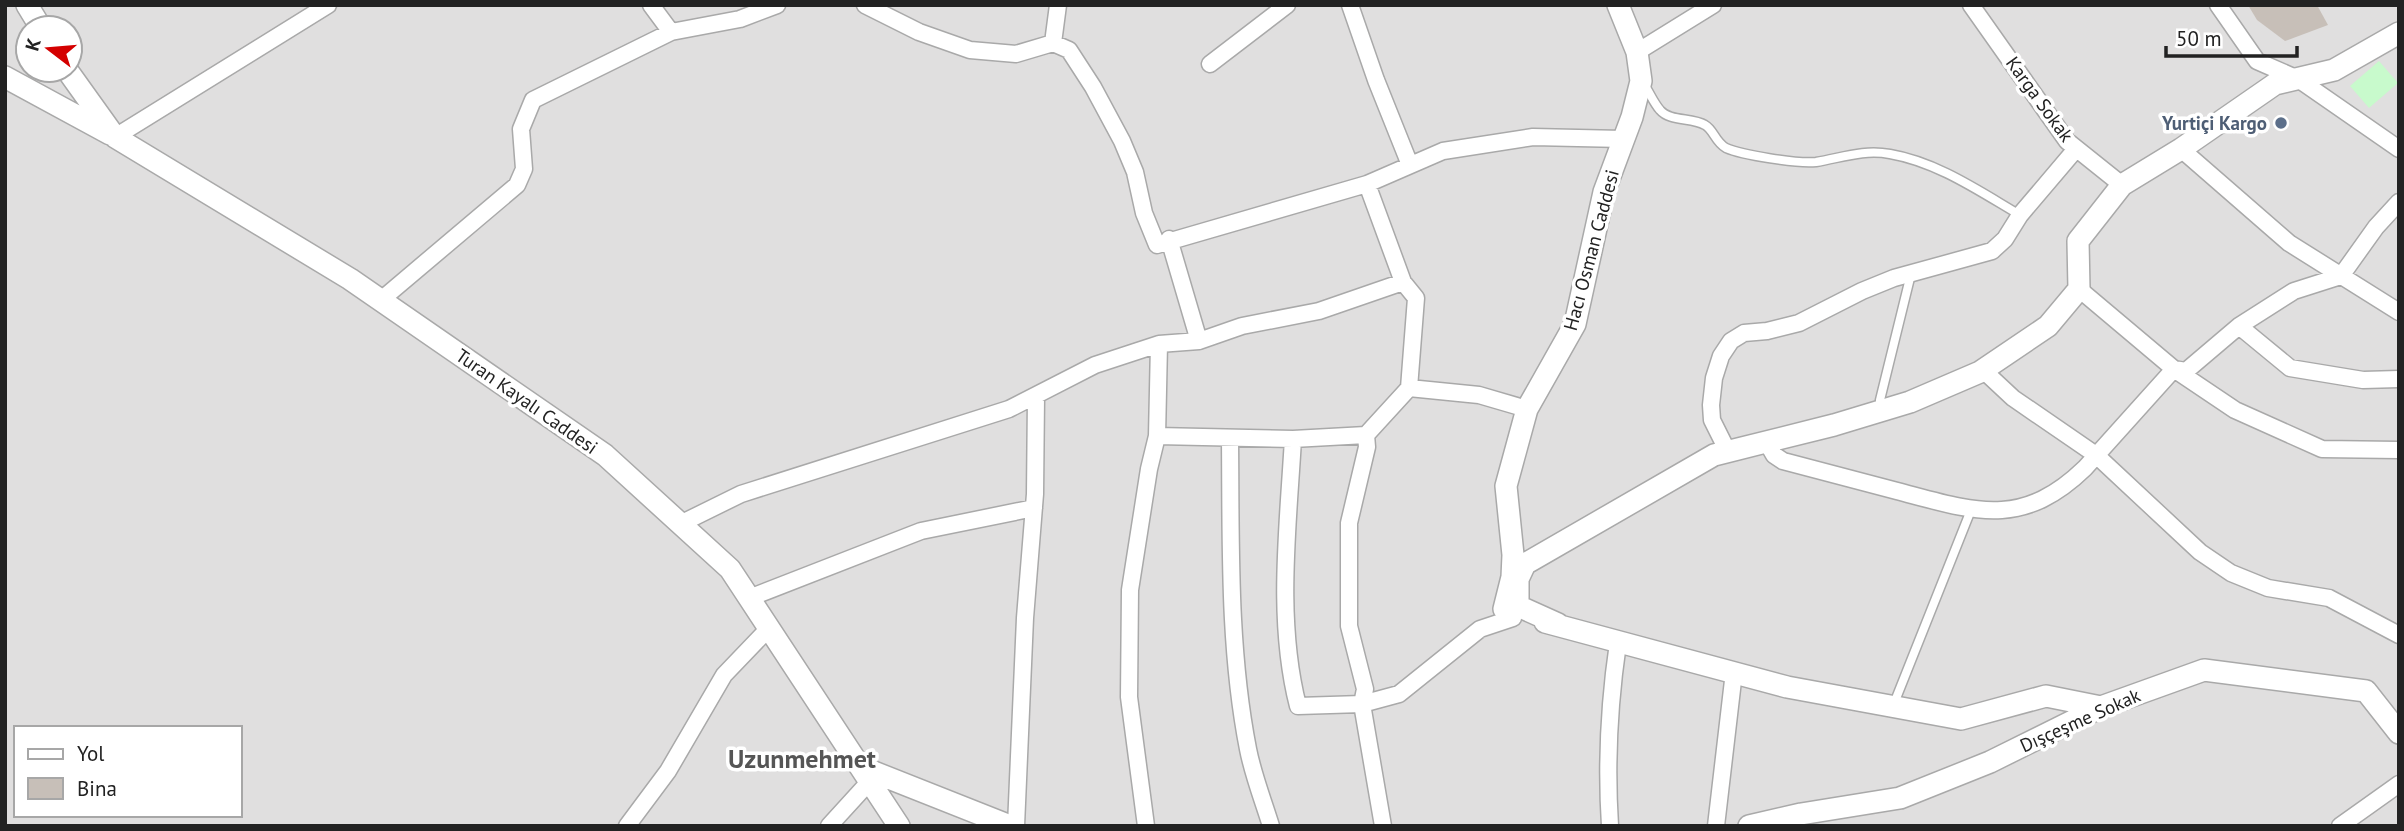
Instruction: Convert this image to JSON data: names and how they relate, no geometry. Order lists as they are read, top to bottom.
{
  "streets": {
    "street": [
      "Karga Sokak",
      "Hacı Osman Caddesi",
      "Turan Kayalı Caddesi",
      "Dışçeşme Sokak"
    ]
  },
  "districts": ["Uzunmehmet"],
  "places": ["Yurtiçi Kargo"],
  "legend": ["Yol", "Bina"],
  "scale_bar": "50 m",
  "north": "left"
}
